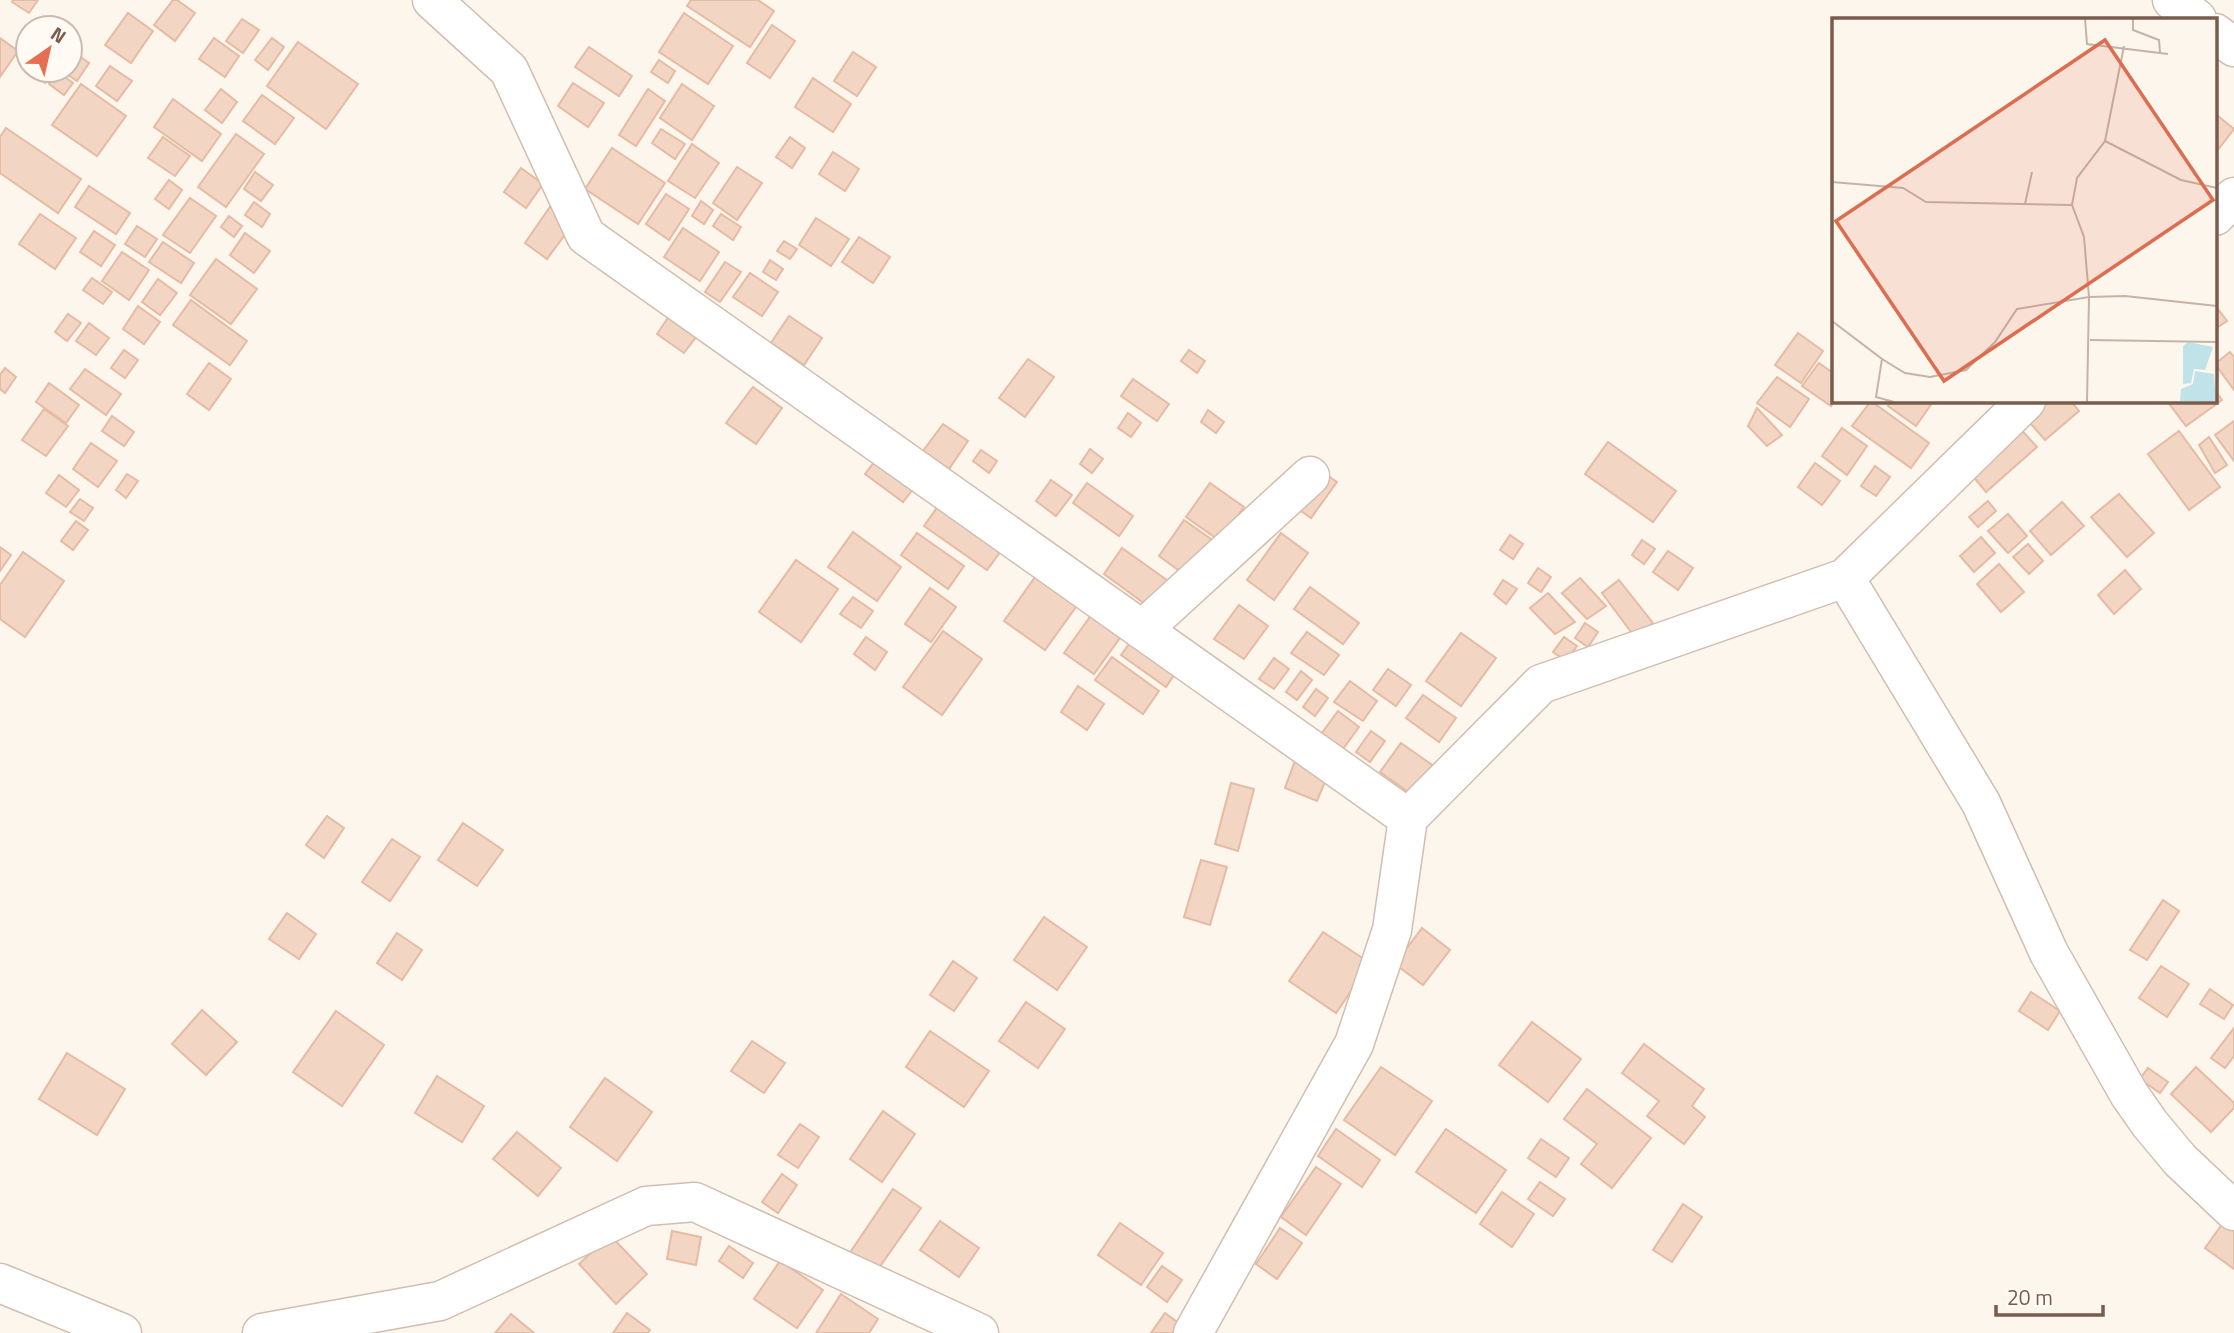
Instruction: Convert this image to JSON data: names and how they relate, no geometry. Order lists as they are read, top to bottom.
{
  "scale_bar": "20 m",
  "north": "top right"
}
